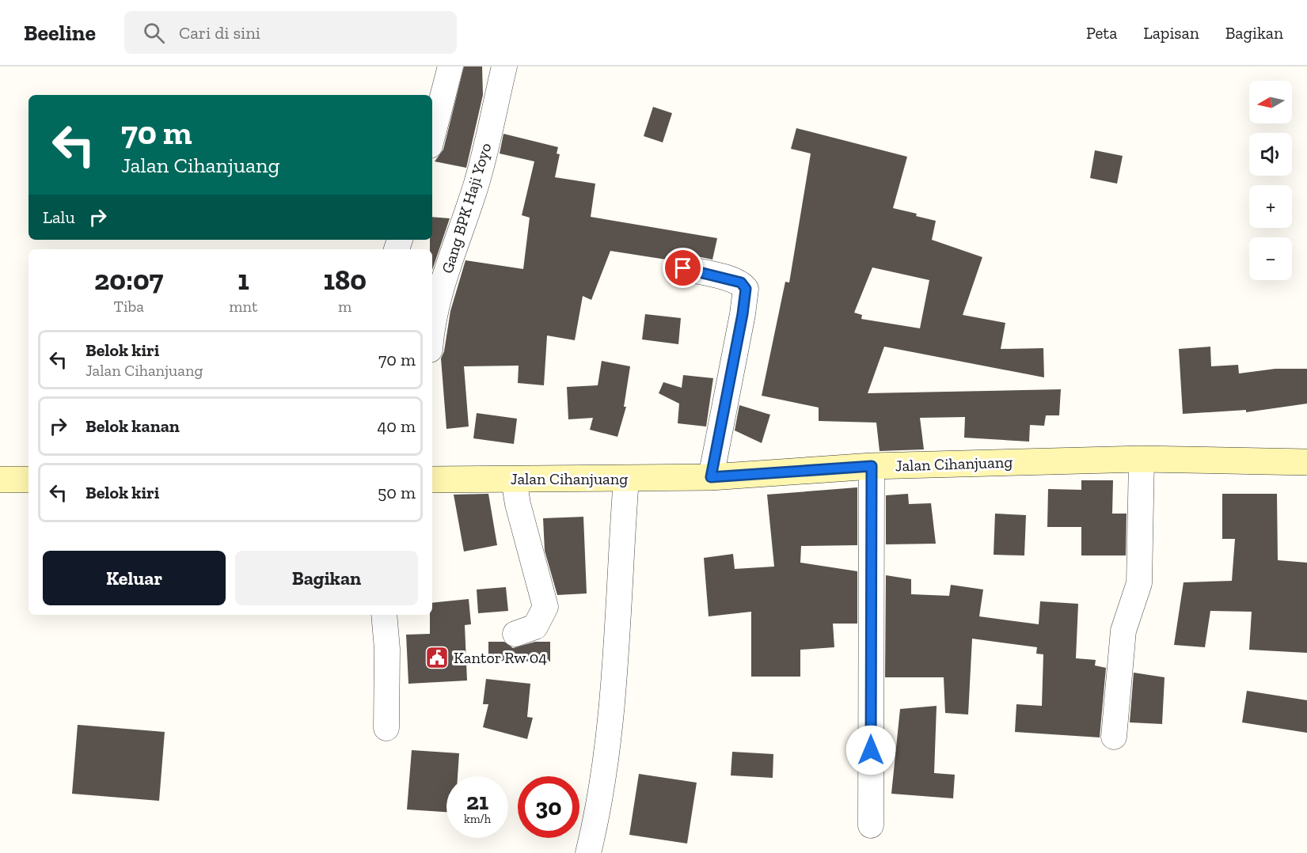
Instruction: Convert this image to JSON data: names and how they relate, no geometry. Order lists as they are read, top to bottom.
{
  "streets": {
    "main road": ["Jalan Cihanjuang"],
    "street": ["Gang BPK Haji Yoyo"]
  },
  "places": {
    "public building": ["Kantor Rw 04"]
  },
  "north": "left",
  "page": {
    "header": "Beeline",
    "search": "Cari di sini",
    "nav": ["Peta", "Lapisan", "Bagikan"],
    "map_buttons": ["+", "−"],
    "turn": ["70 m", "Jalan Cihanjuang"],
    "then": "Lalu",
    "eta": [
      "20:07",
      "Tiba",
      "1",
      "mnt",
      "180",
      "m"
    ],
    "list": [
      {
        "name": "Belok kiri",
        "note": "Jalan Cihanjuang",
        "value": "70 m"
      },
      {
        "name": "Belok kanan",
        "value": "40 m"
      },
      {
        "name": "Belok kiri",
        "value": "50 m"
      }
    ],
    "buttons": ["Keluar", "Bagikan"],
    "speed": "21 km/h",
    "limit": "30"
  }
}
